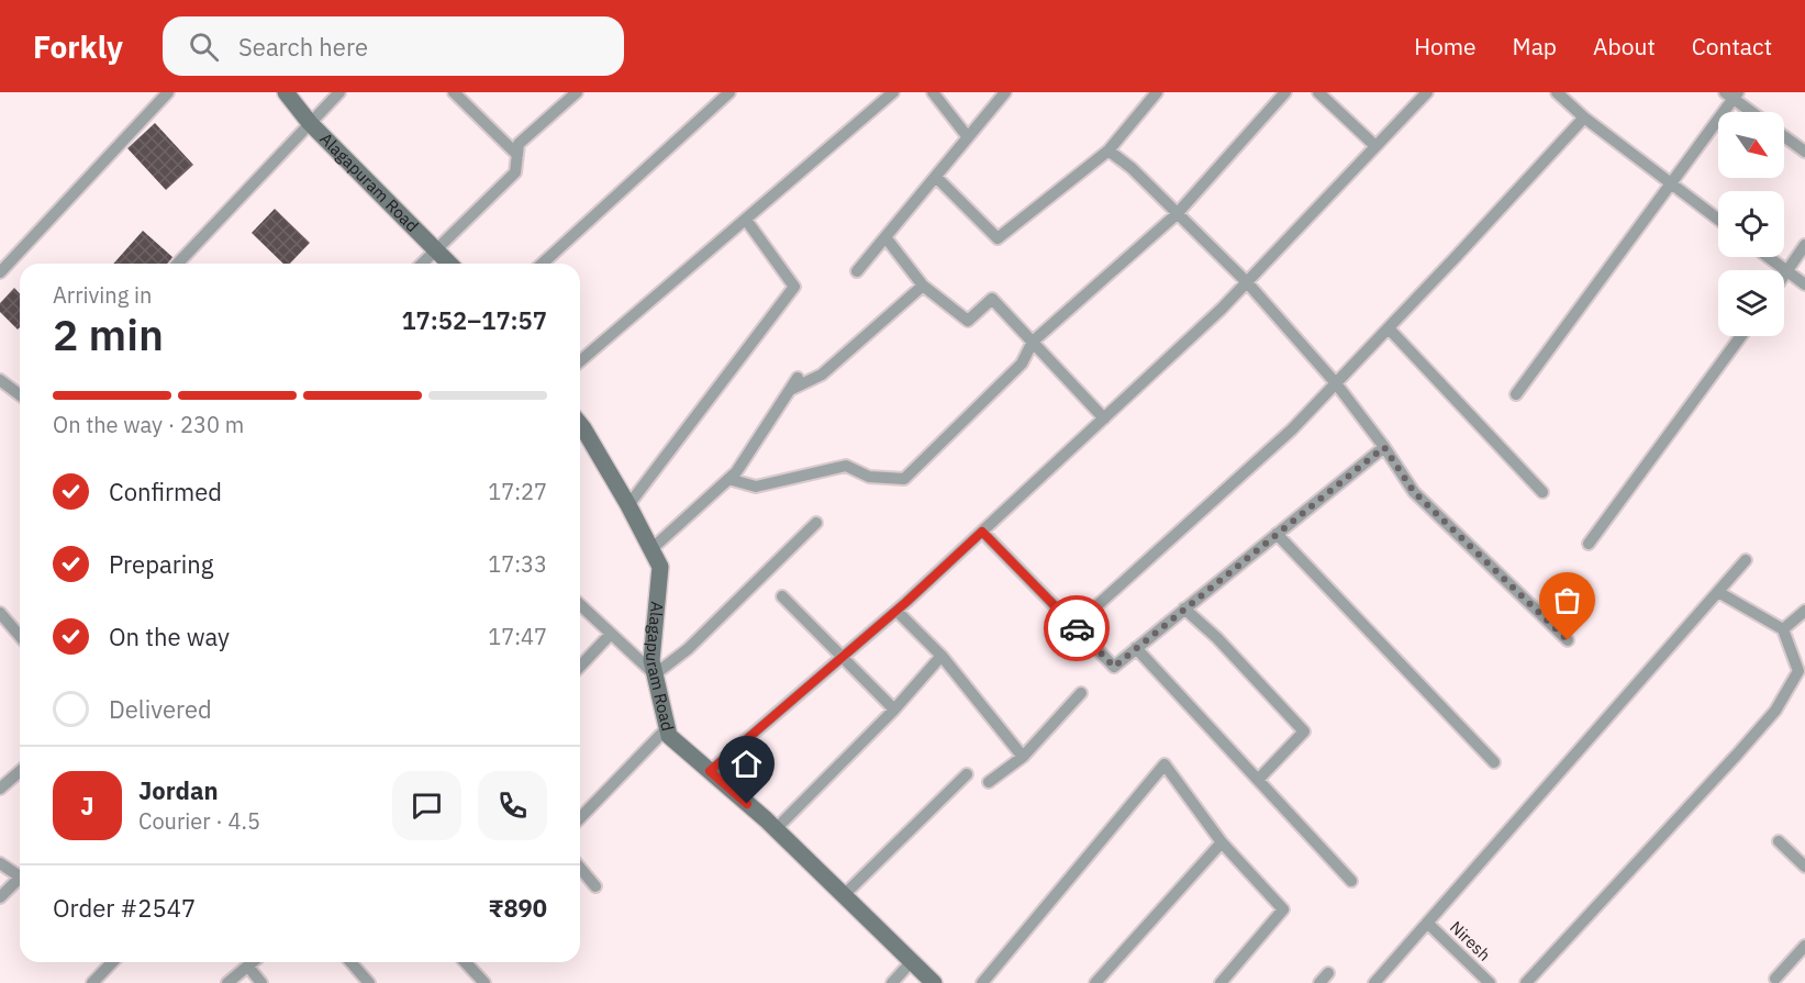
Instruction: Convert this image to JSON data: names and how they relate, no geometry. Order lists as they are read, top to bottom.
{
  "streets": {
    "main road": ["Alagapuram Road"],
    "street": ["Niresh"]
  },
  "north": "bottom right",
  "page": {
    "header": "Forkly",
    "search": "Search here",
    "nav": [
      "Home",
      "Map",
      "About",
      "Contact"
    ],
    "heading": ["2 min", "Arriving in", "17:52–17:57"],
    "panel": [
      "Jordan",
      "Courier · 4.5",
      "Order #2547",
      "₹890"
    ],
    "bar": "On the way · 230 m",
    "list": [
      ["Confirmed", "17:27"],
      ["Preparing", "17:33"],
      ["On the way", "17:47"],
      "Delivered"
    ],
    "round": "J"
  }
}
